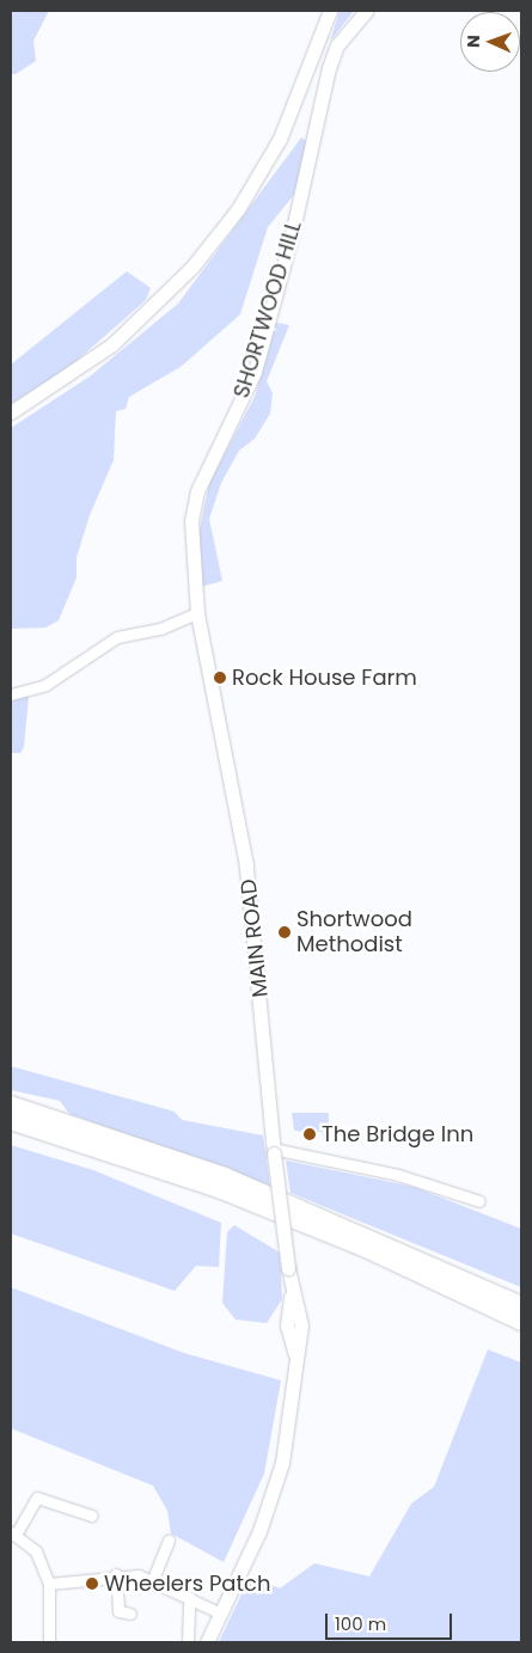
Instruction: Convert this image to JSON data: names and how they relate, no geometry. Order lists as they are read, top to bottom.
{
  "streets": {
    "main road": ["SHORTWOOD HILL", "MAIN ROAD"]
  },
  "crossings": [
    ["SHORTWOOD HILL", "MAIN ROAD"]
  ],
  "places": [
    "Rock House Farm",
    "Shortwood Methodist",
    "The Bridge Inn",
    "Wheelers Patch"
  ],
  "scale_bar": "100 m",
  "north": "left"
}
